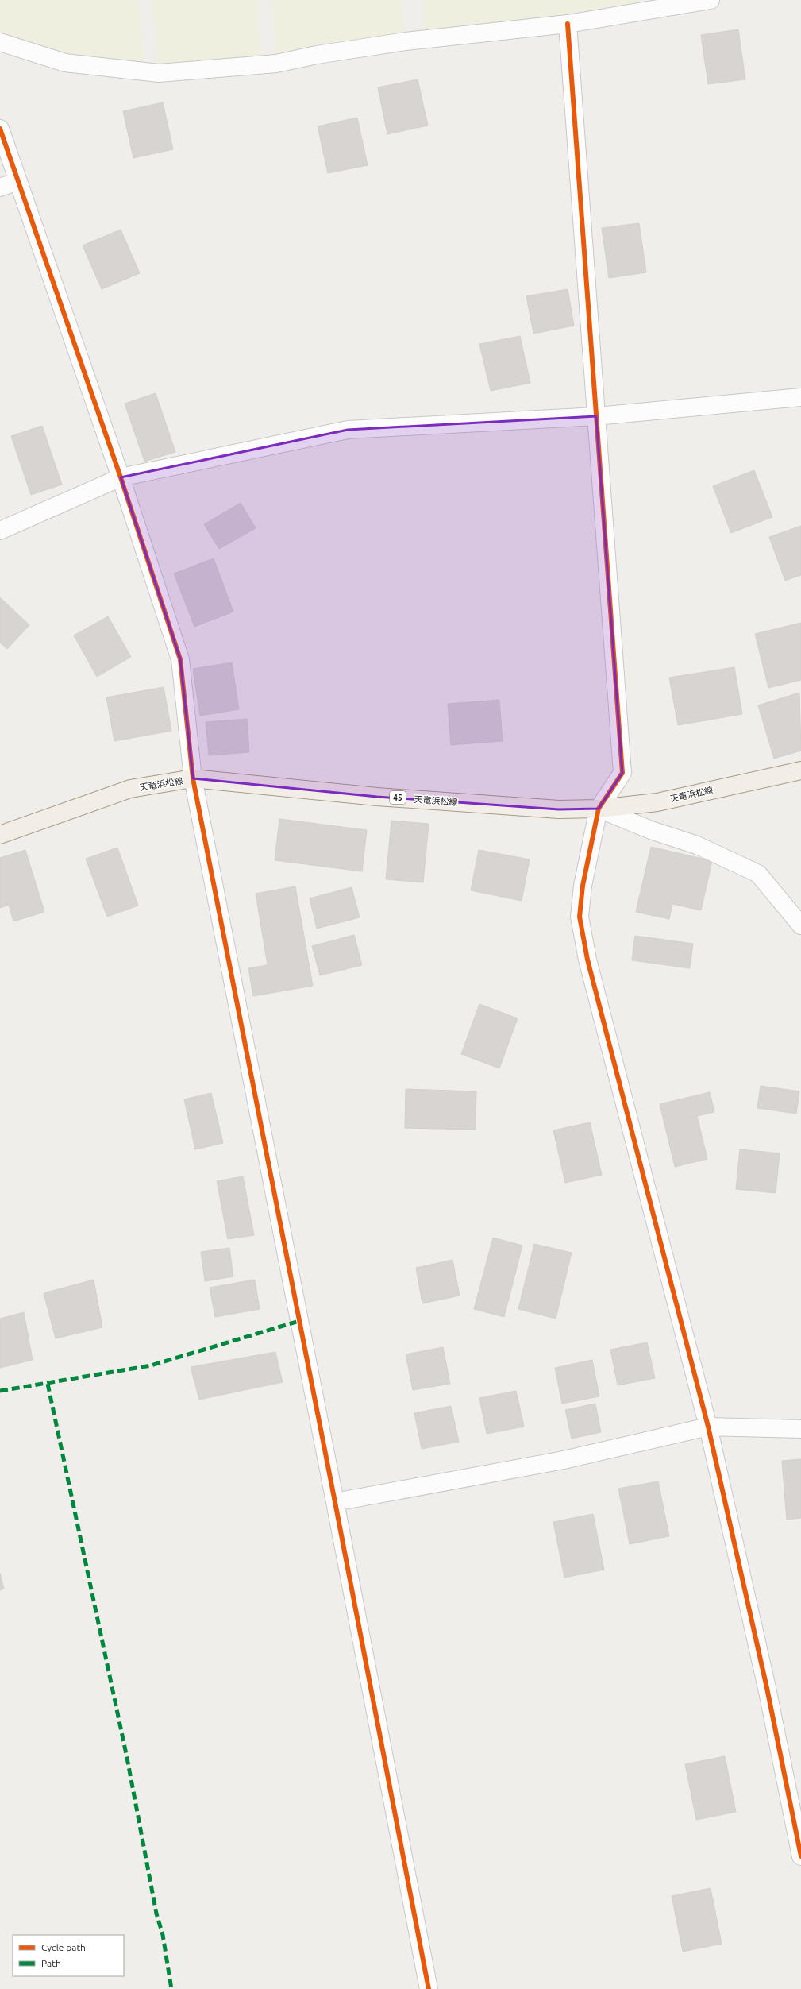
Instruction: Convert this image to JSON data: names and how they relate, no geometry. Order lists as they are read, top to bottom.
{
  "streets": {
    "main road": ["天竜浜松線", "45"]
  },
  "legend": ["Cycle path", "Path"]
}
